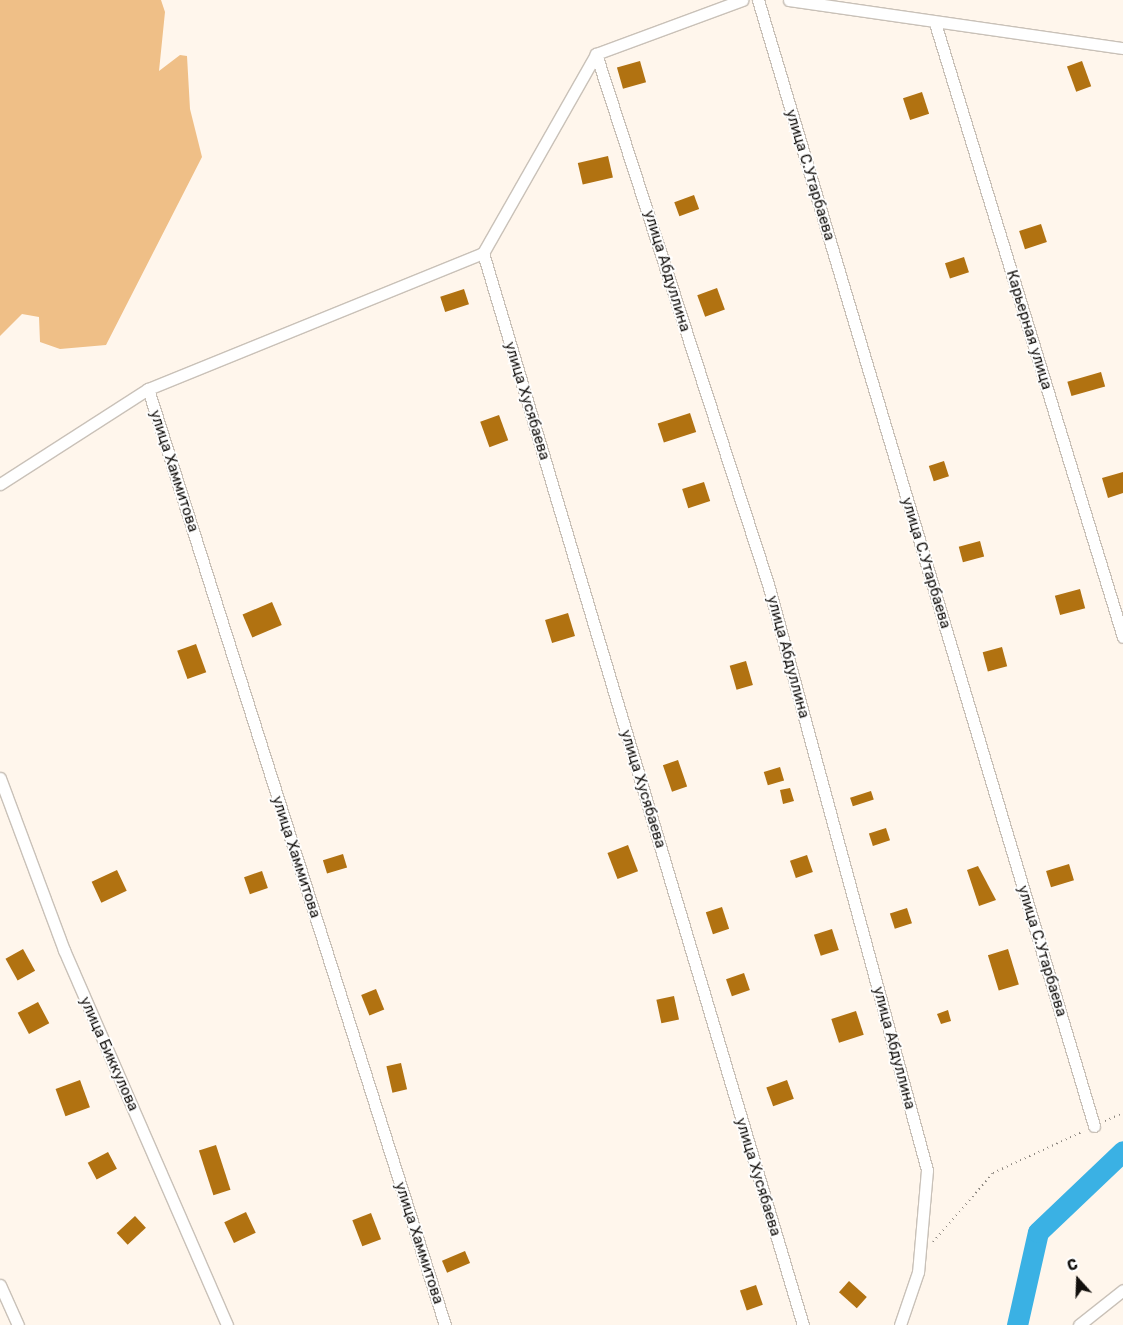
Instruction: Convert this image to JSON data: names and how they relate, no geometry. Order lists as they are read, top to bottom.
{
  "streets": {
    "street": [
      "улица С.Утарбаева",
      "улица Абдуллина",
      "Карьерная улица",
      "улица Хусябаева",
      "улица Хаммитова",
      "улица Биккулова"
    ]
  },
  "north": "top"
}
